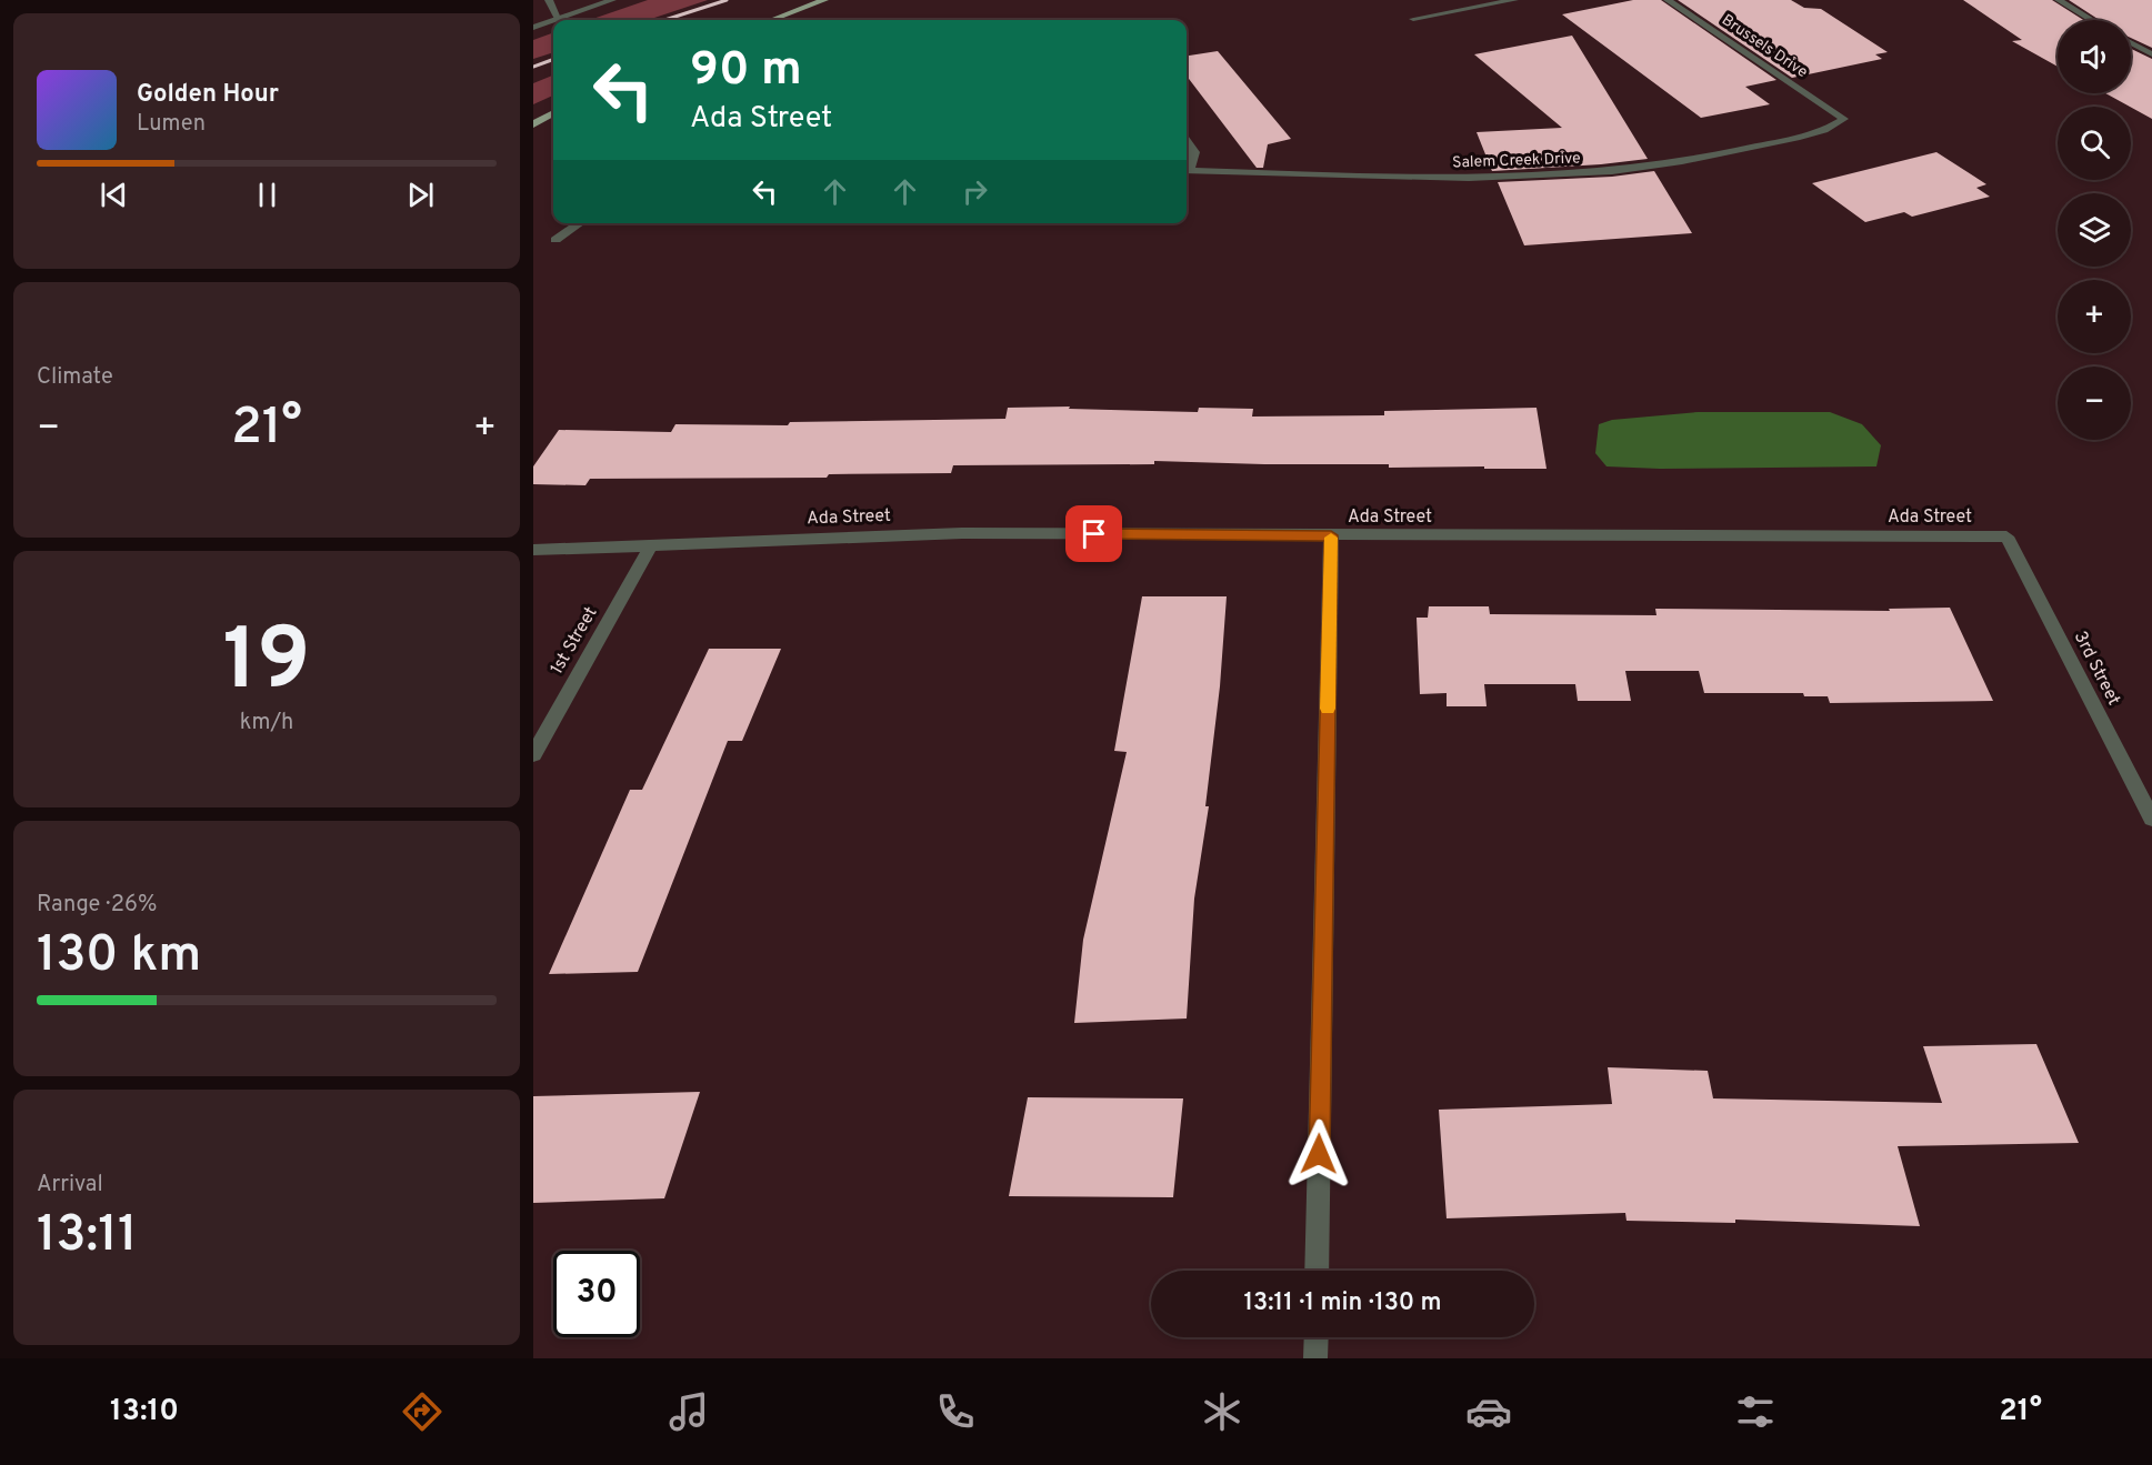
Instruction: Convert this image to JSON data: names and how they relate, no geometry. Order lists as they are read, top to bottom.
{
  "streets": {
    "street": [
      "Brussels Drive",
      "Salem Creek Drive",
      "Ada Street",
      "1st Street",
      "3rd Street"
    ]
  },
  "crossings": [
    ["Brussels Drive", "Salem Creek Drive"],
    ["Ada Street", "1st Street"],
    ["Ada Street", "3rd Street"]
  ],
  "page": {
    "map_buttons": ["+", "−"],
    "turn": ["90 m", "Ada Street"],
    "song": ["Golden Hour", "Lumen"],
    "tile": [
      "Climate",
      ["19", "km/h"],
      ["Range · 26%", "130 km"],
      ["Arrival", "13:11"]
    ],
    "heat": ["−", "21°", "+"],
    "limit": "30",
    "trip": "13:11 · 1 min · 130 m",
    "tabs": ["13:10", "21°"]
  }
}
